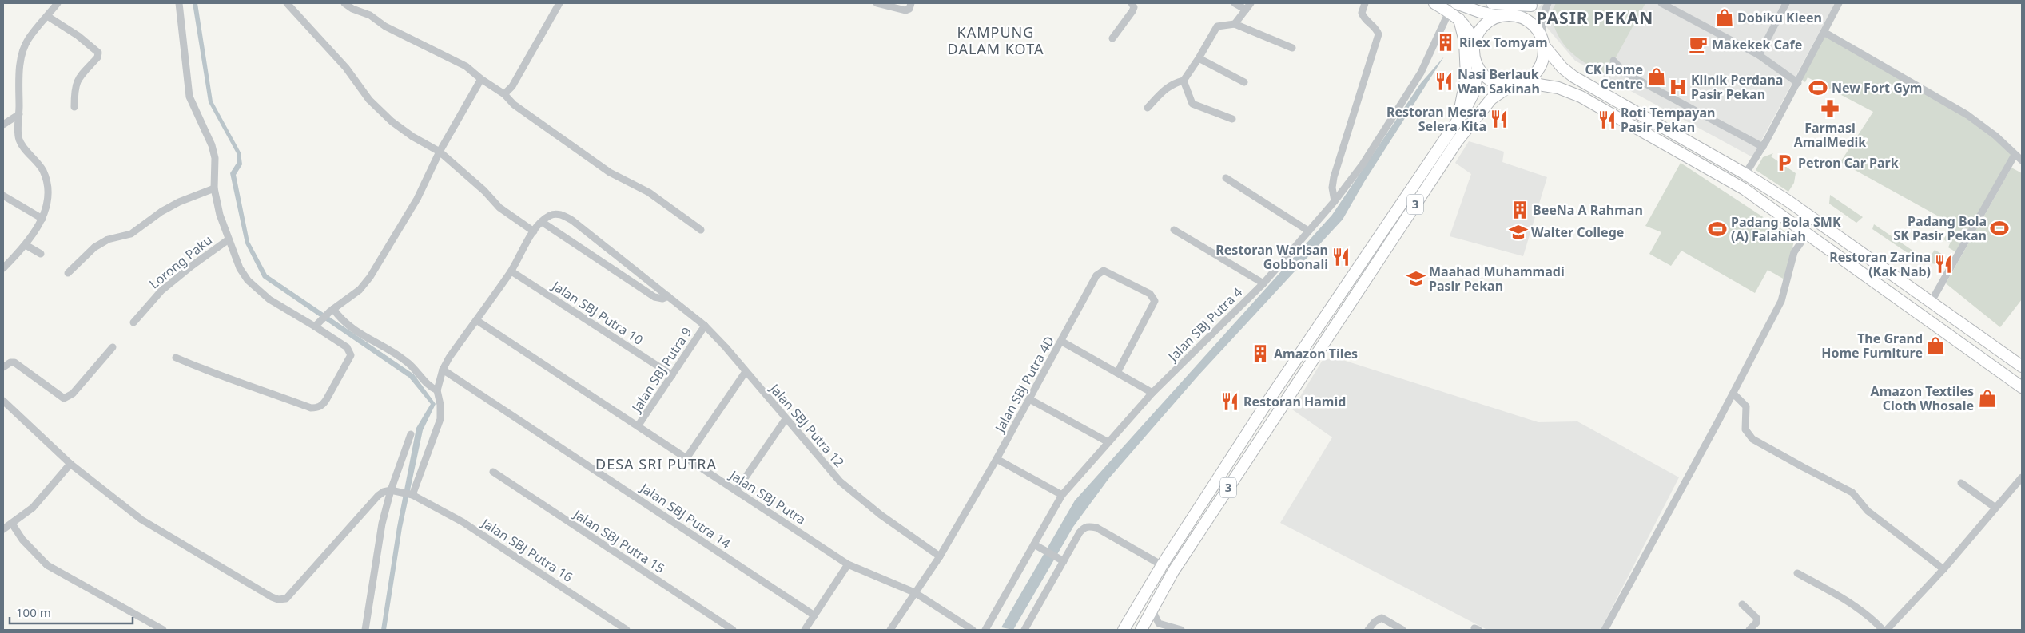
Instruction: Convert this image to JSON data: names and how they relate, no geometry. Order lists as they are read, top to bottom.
{
  "streets": {
    "main road": ["3"],
    "street": [
      "Lorong Paku",
      "Jalan SBJ Putra 10",
      "Jalan SBJ Putra 4",
      "Jalan SBJ Putra 9",
      "Jalan SBJ Putra 4D",
      "Jalan SBJ Putra 12",
      "Jalan SBJ Putra",
      "Jalan SBJ Putra 14",
      "Jalan SBJ Putra 15",
      "Jalan SBJ Putra 16"
    ]
  },
  "crossings": [
    ["Jalan SBJ Putra 10", "Jalan SBJ Putra 9"],
    ["Jalan SBJ Putra 10", "Jalan SBJ Putra 12"],
    ["Jalan SBJ Putra 9", "Jalan SBJ Putra 12"],
    ["Jalan SBJ Putra 9", "Jalan SBJ Putra"],
    ["Jalan SBJ Putra 4D", "Jalan SBJ Putra 12"],
    ["Jalan SBJ Putra 4D", "Jalan SBJ Putra"],
    ["Jalan SBJ Putra 12", "Jalan SBJ Putra"],
    ["Jalan SBJ Putra 12", "Jalan SBJ Putra 14"]
  ],
  "districts": ["PASIR PEKAN", "KAMPUNG DALAM KOTA", "DESA SRI PUTRA"],
  "places": {
    "shop": [
      "Dobiku Kleen",
      "CK Home Centre",
      "The Grand Home Furniture",
      "Amazon Textiles Cloth Whosale"
    ],
    "building": ["Rilex Tomyam", "BeeNa A Rahman", "Amazon Tiles"],
    "cafe": ["Makekek Cafe"],
    "restaurant": [
      "Nasi Berlauk Wan Sakinah",
      "Restoran Mesra Selera Kita",
      "Roti Tempayan Pasir Pekan",
      "Restoran Warisan Gobbonali",
      "Restoran Zarina (Kak Nab)",
      "Restoran Hamid"
    ],
    "hospital": ["Klinik Perdana Pasir Pekan"],
    "sports": ["New Fort Gym", "Padang Bola SK Pasir Pekan", "Padang Bola SMK (A) Falahiah"],
    "pharmacy": ["Farmasi AmalMedik"],
    "parking": ["Petron Car Park"],
    "school or university": ["Walter College", "Maahad Muhammadi Pasir Pekan"]
  },
  "scale_bar": "100 m"
}
